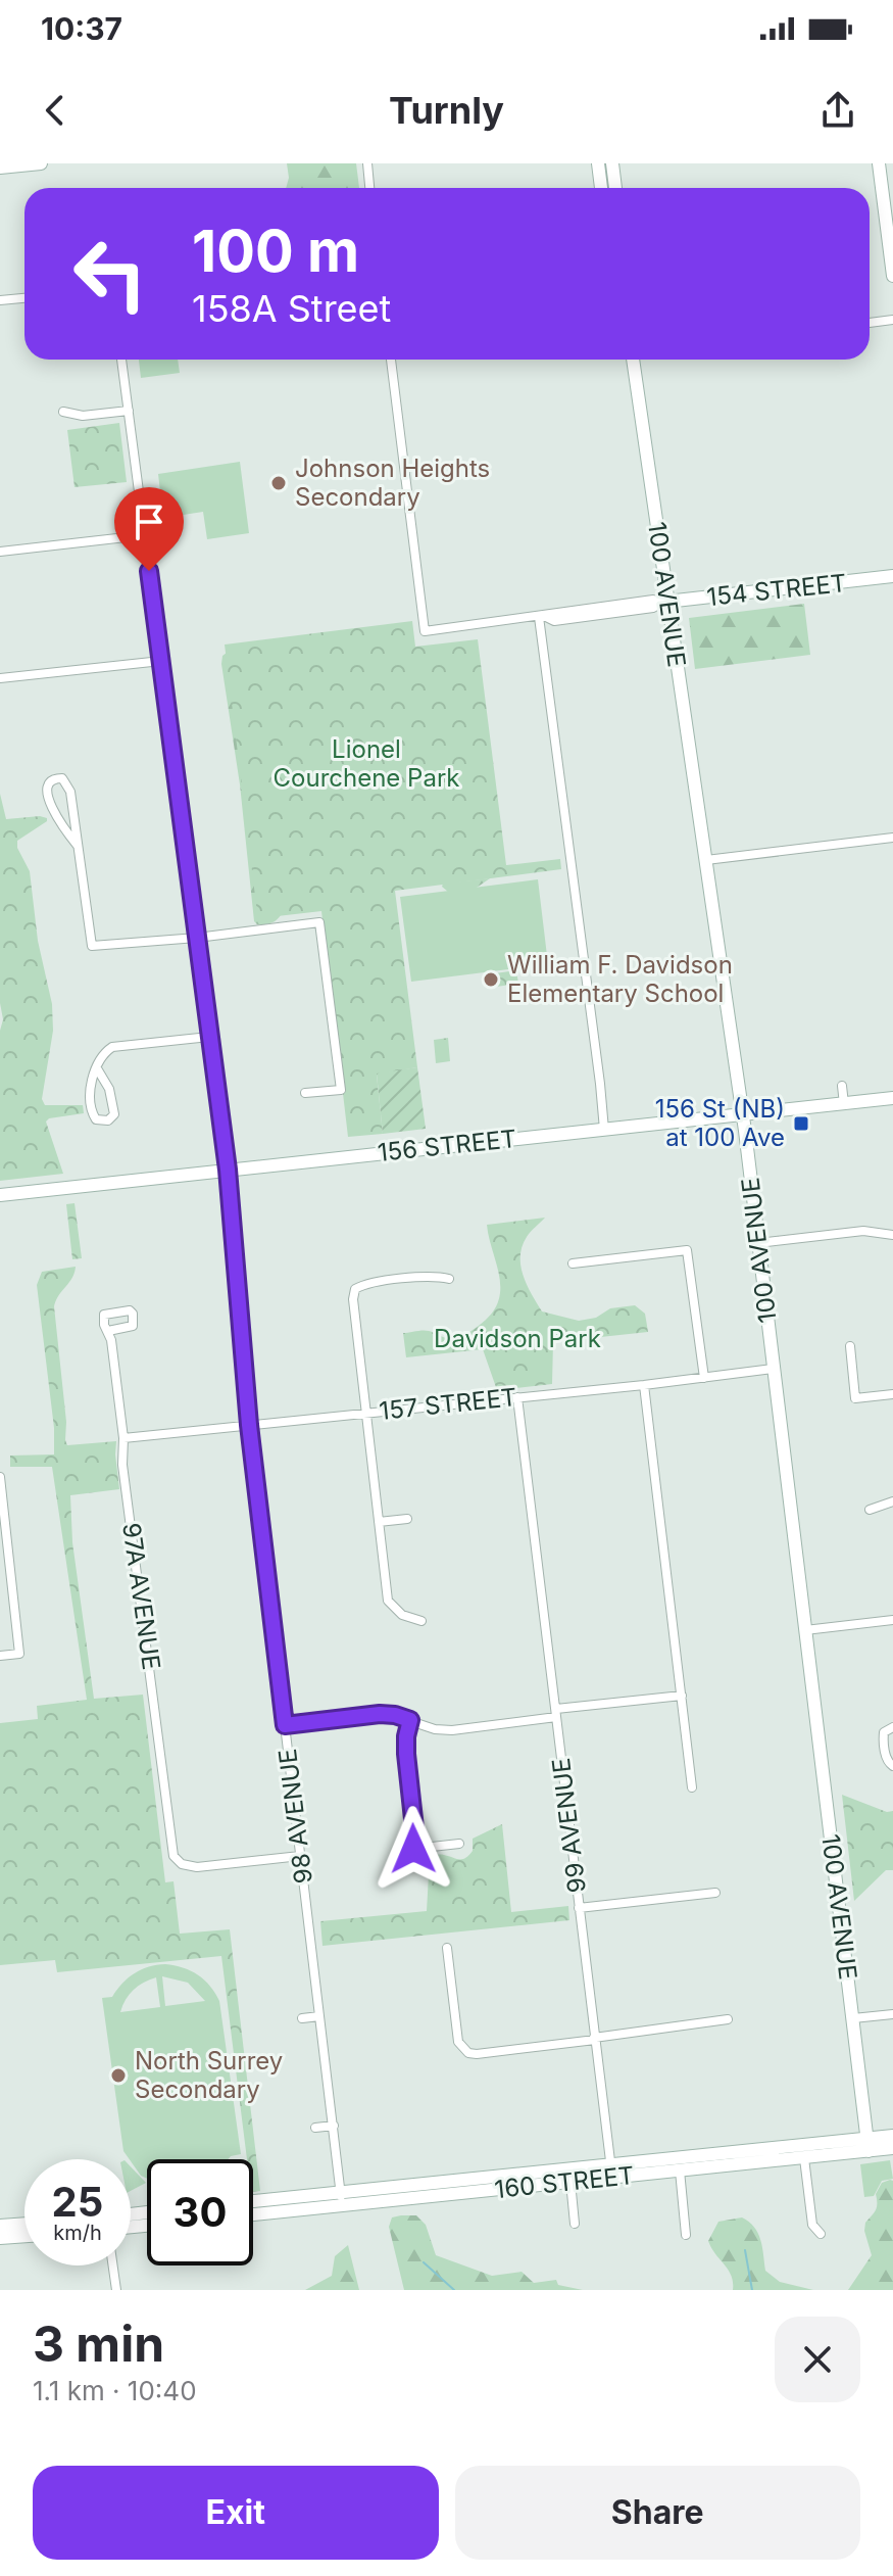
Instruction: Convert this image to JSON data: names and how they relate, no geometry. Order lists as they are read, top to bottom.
{
  "streets": {
    "main road": [
      "154 STREET",
      "100 AVENUE",
      "156 STREET",
      "160 STREET"
    ],
    "street": [
      "157 STREET",
      "97A AVENUE",
      "98 AVENUE",
      "99 AVENUE"
    ]
  },
  "crossings": [
    ["154 STREET", "100 AVENUE"],
    ["100 AVENUE", "156 STREET"],
    ["100 AVENUE", "157 STREET"],
    ["100 AVENUE", "160 STREET"],
    ["156 STREET", "98 AVENUE"],
    ["157 STREET", "97A AVENUE"],
    ["157 STREET", "98 AVENUE"],
    ["157 STREET", "99 AVENUE"],
    ["97A AVENUE", "98 AVENUE"],
    ["98 AVENUE", "160 STREET"],
    ["99 AVENUE", "160 STREET"]
  ],
  "parks": ["Lionel Courchene Park", "Davidson Park"],
  "places": {
    "other": ["Johnson Heights Secondary", "William F. Davidson Elementary School", "North Surrey Secondary"],
    "transit": ["156 St (NB) at 100 Ave"]
  },
  "page": {
    "status": "10:37",
    "header": "Turnly",
    "turn": ["100 m", "158A Street"],
    "speed": "25 km/h",
    "limit": "30",
    "heading": ["3 min", "1.1 km · 10:40"],
    "buttons": ["Exit", "Share"]
  }
}
